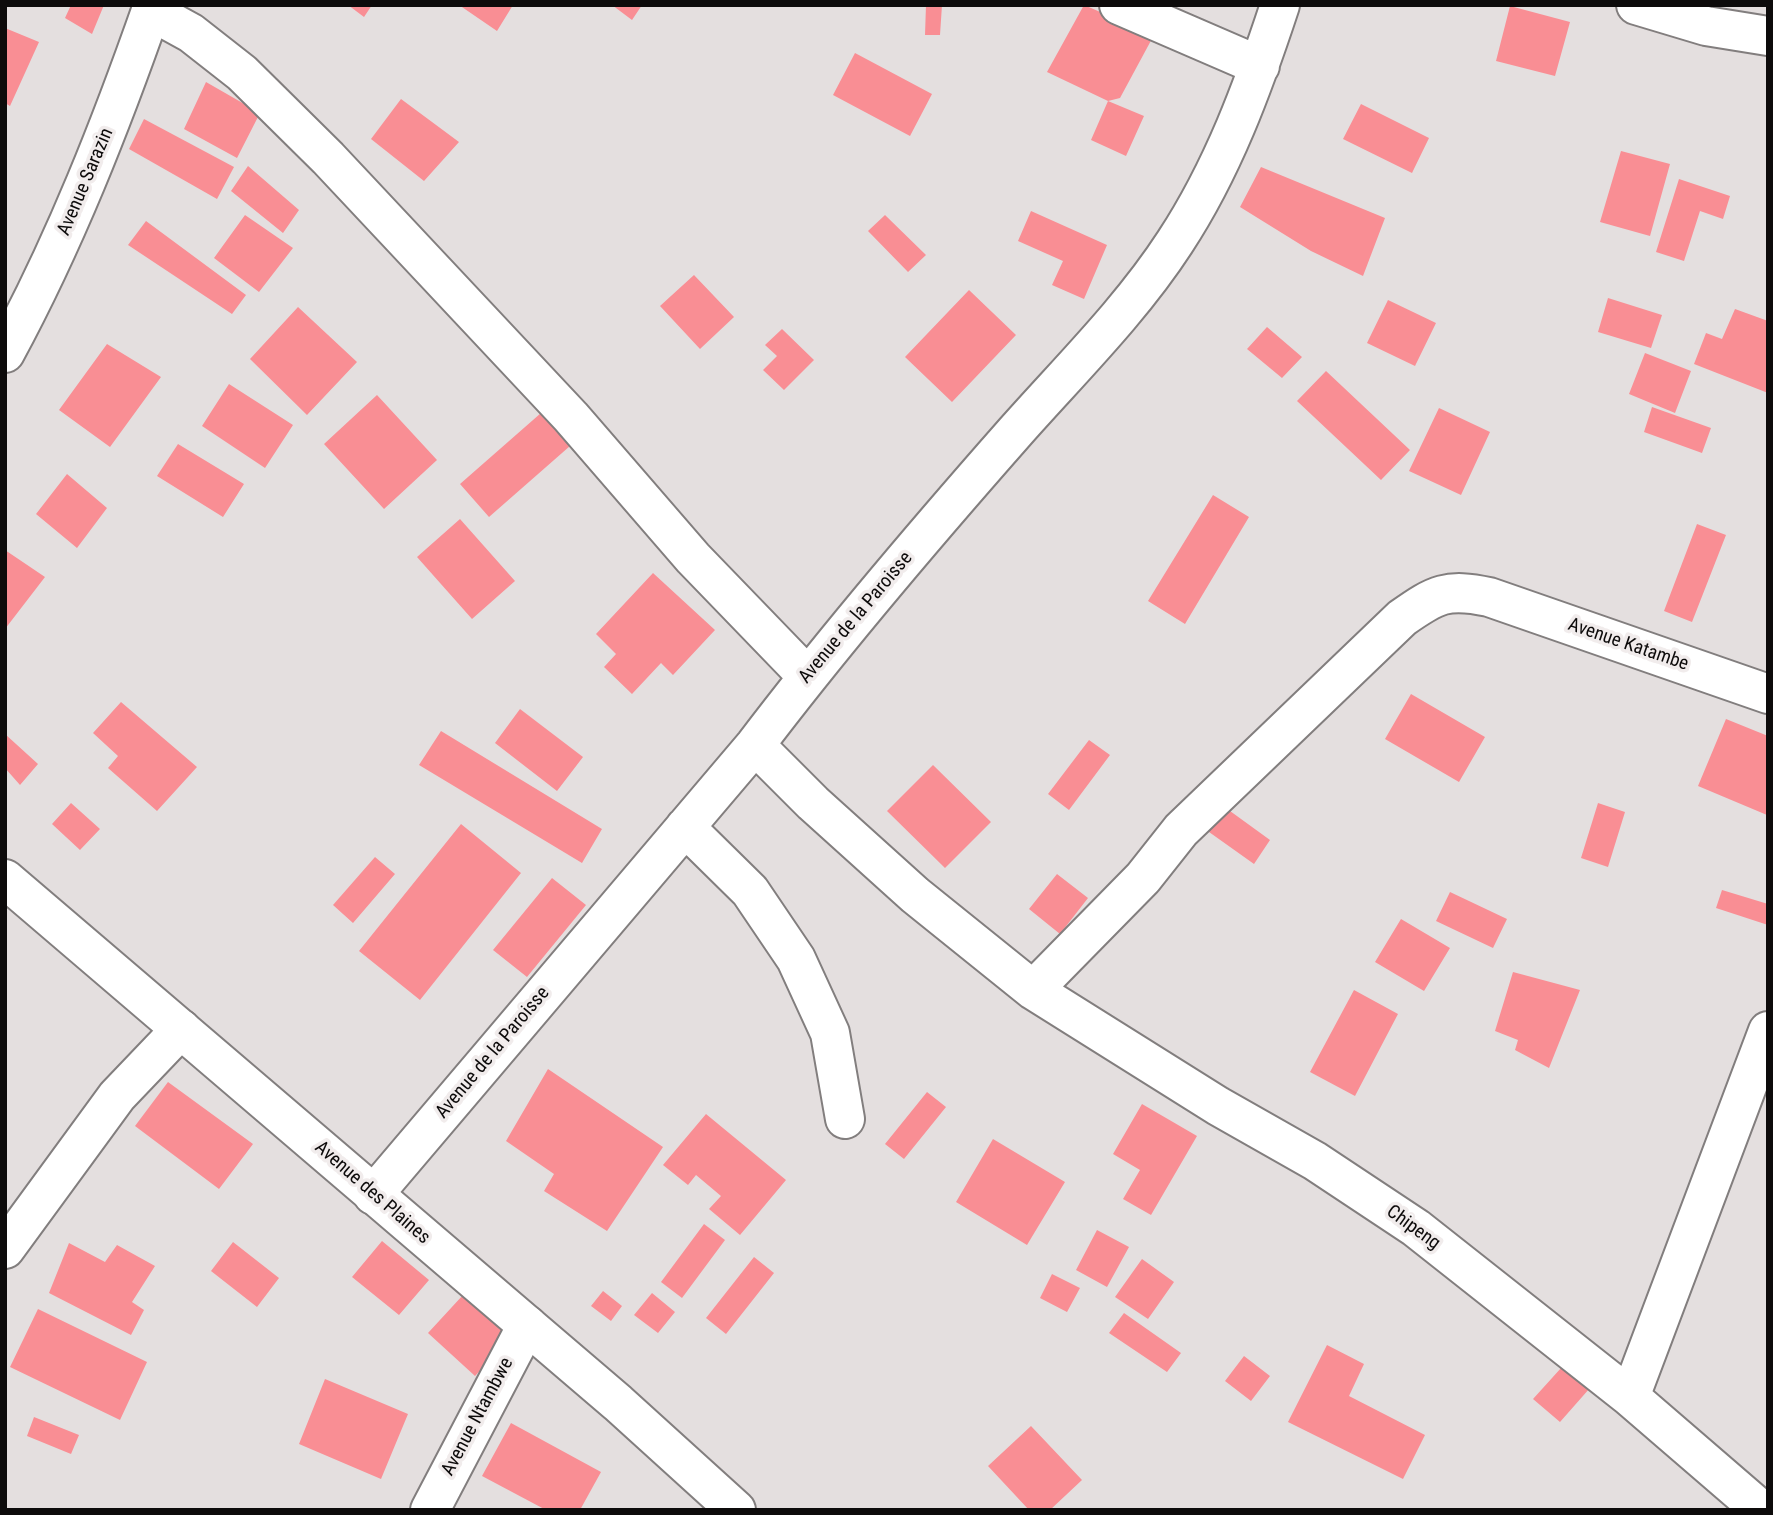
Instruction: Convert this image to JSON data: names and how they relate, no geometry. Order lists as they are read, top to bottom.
{
  "streets": {
    "street": [
      "Avenue Sarazin",
      "Avenue de la Paroisse",
      "Avenue Katambe",
      "Avenue des Plaines",
      "Chipeng",
      "Avenue Ntambwe"
    ]
  },
  "crossings": [
    ["Avenue de la Paroisse", "Avenue des Plaines"],
    ["Avenue de la Paroisse", "Chipeng"],
    ["Avenue Katambe", "Chipeng"],
    ["Avenue des Plaines", "Avenue Ntambwe"]
  ]
}
